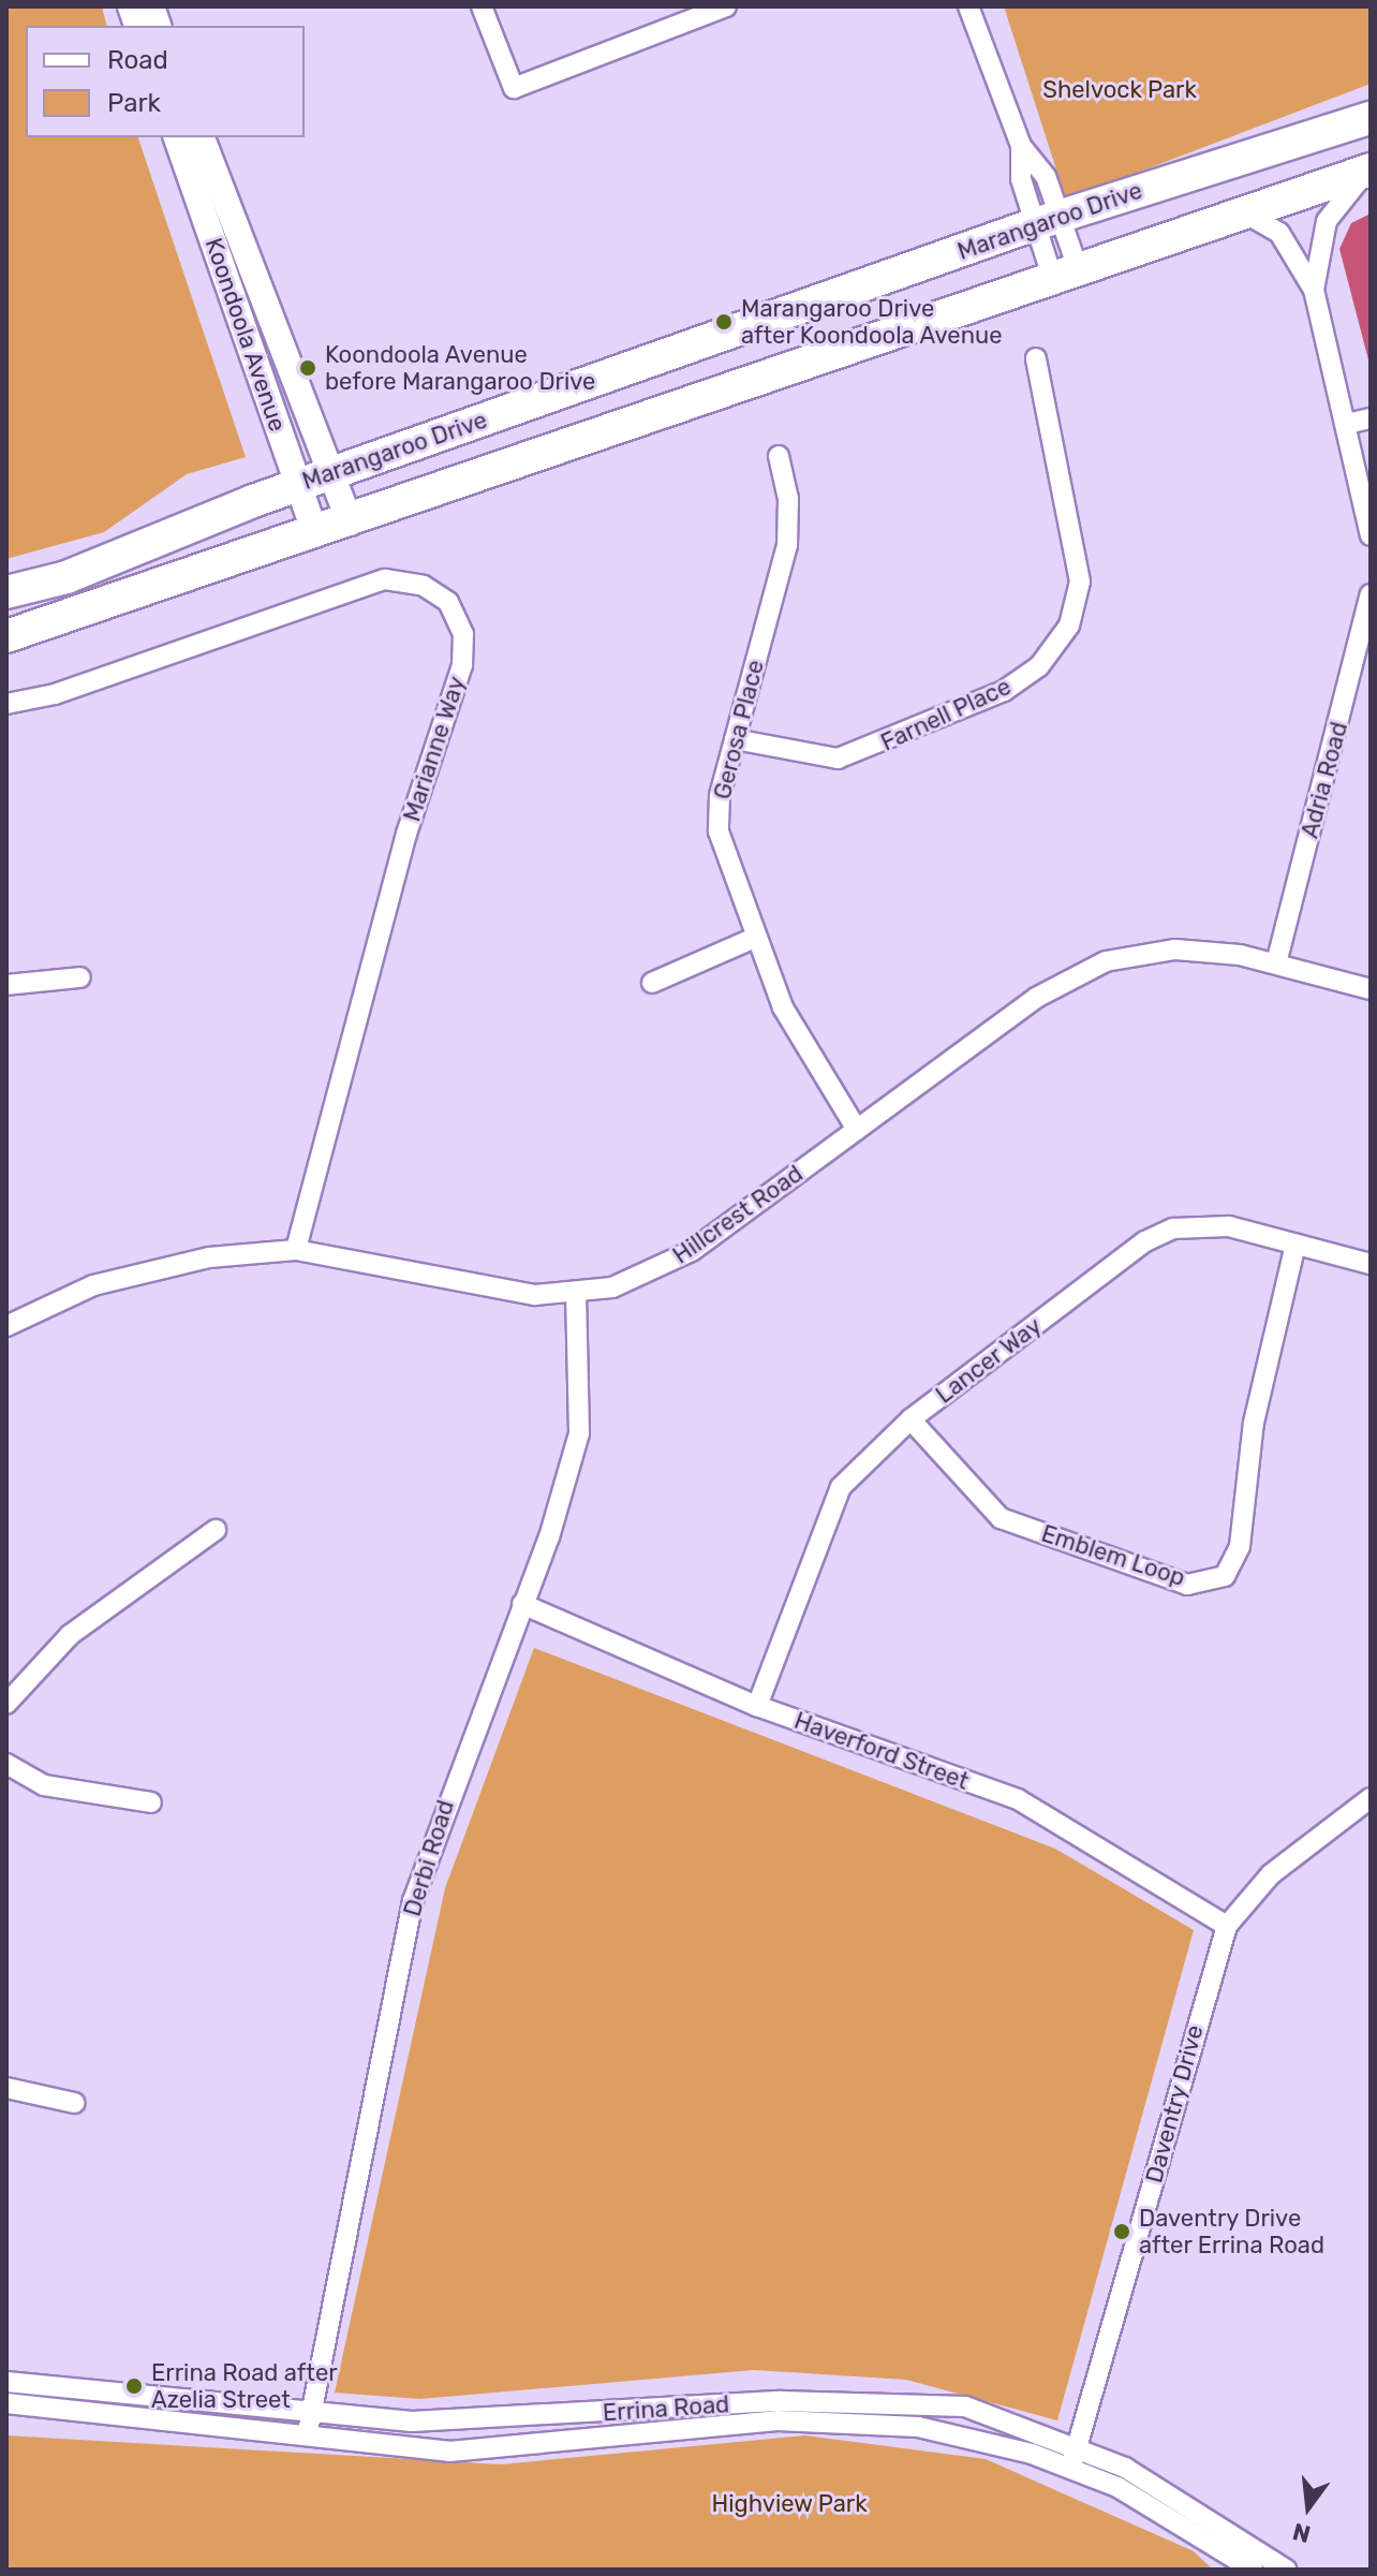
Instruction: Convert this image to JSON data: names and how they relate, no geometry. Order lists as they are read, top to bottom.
{
  "streets": {
    "main road": ["Marangaroo Drive"],
    "street": [
      "Koondoola Avenue",
      "Farnell Place",
      "Gerosa Place",
      "Marianne Way",
      "Adria Road",
      "Hillcrest Road",
      "Lancer Way",
      "Emblem Loop",
      "Haverford Street",
      "Derbi Road",
      "Daventry Drive",
      "Errina Road"
    ]
  },
  "crossings": [
    ["Marangaroo Drive", "Koondoola Avenue"],
    ["Farnell Place", "Gerosa Place"],
    ["Gerosa Place", "Hillcrest Road"],
    ["Marianne Way", "Hillcrest Road"],
    ["Adria Road", "Hillcrest Road"],
    ["Hillcrest Road", "Derbi Road"],
    ["Lancer Way", "Emblem Loop"],
    ["Lancer Way", "Haverford Street"],
    ["Haverford Street", "Derbi Road"],
    ["Haverford Street", "Daventry Drive"],
    ["Derbi Road", "Errina Road"],
    ["Daventry Drive", "Errina Road"]
  ],
  "parks": ["Shelvock Park", "Highview Park"],
  "places": [
    "Marangaroo Drive after Koondoola Avenue",
    "Koondoola Avenue before Marangaroo Drive",
    "Daventry Drive after Errina Road",
    "Errina Road after Azelia Street"
  ],
  "legend": ["Road", "Park"],
  "north": "bottom"
}
